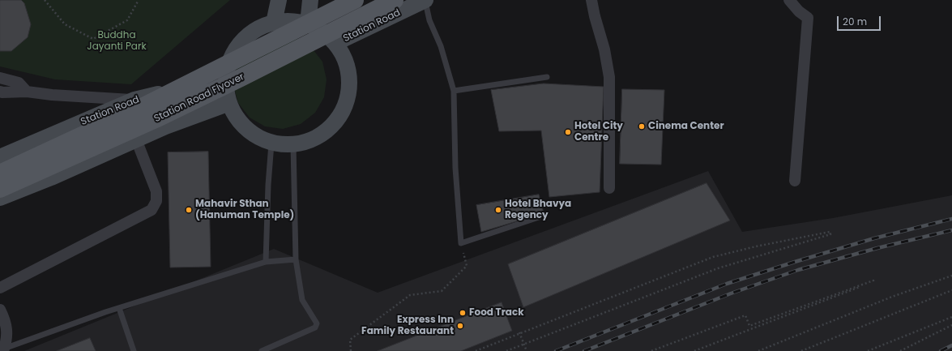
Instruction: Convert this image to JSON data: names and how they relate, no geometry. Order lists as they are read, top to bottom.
{
  "streets": {
    "main road": ["Station Road", "Station Road Flyover"]
  },
  "parks": ["Buddha Jayanti Park"],
  "places": [
    "Cinema Center",
    "Hotel City Centre",
    "Mahavir Sthan (Hanuman Temple)",
    "Hotel Bhavya Regency",
    "Food Track",
    "Express Inn Family Restaurant"
  ],
  "scale_bar": "20 m"
}
